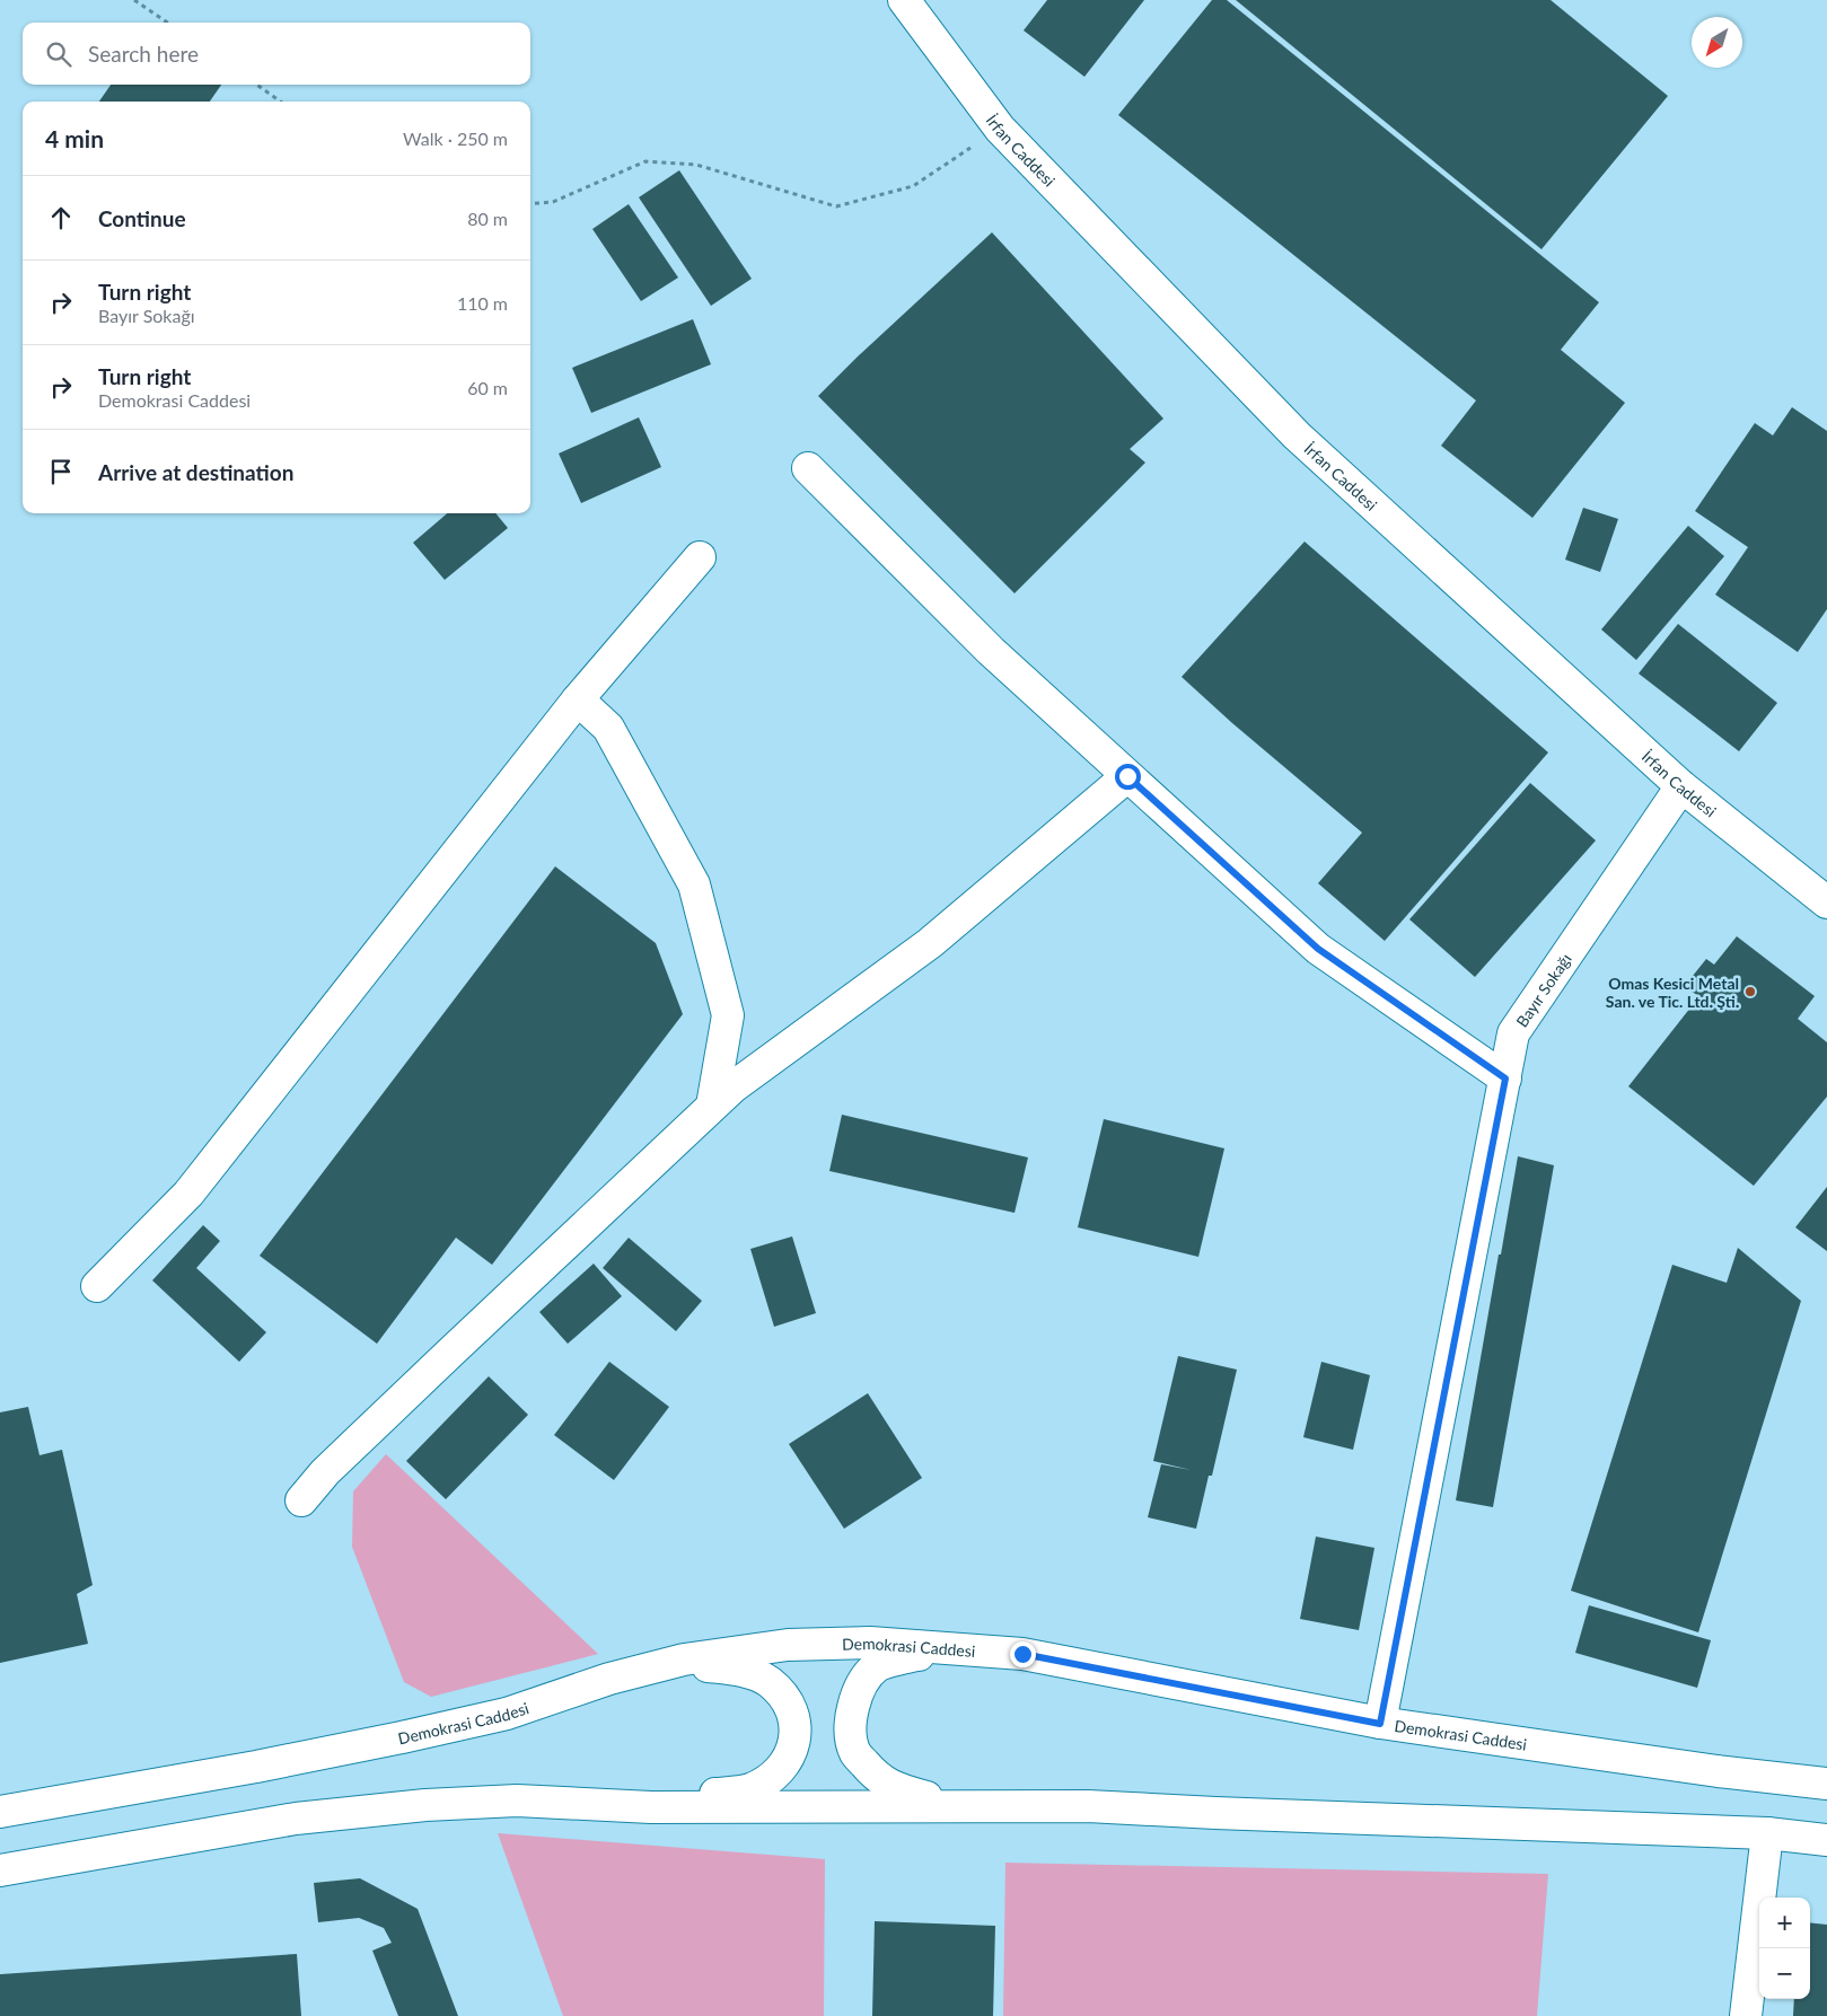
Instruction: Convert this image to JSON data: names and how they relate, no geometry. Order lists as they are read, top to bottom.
{
  "streets": {
    "main road": ["İrfan Caddesi", "Bayır Sokağı", "Demokrasi Caddesi"]
  },
  "crossings": [
    ["İrfan Caddesi", "Bayır Sokağı"],
    ["Bayır Sokağı", "Demokrasi Caddesi"]
  ],
  "places": ["Omas Kesici Metal San. ve Tic. Ltd. Şti."],
  "north": "bottom left",
  "page": {
    "search": "Search here",
    "heading": ["4 min", "Walk · 250 m"],
    "list": [
      ["Continue", "80 m"],
      ["Turn right", "Bayır Sokağı", "110 m"],
      ["Turn right", "Demokrasi Caddesi", "60 m"],
      "Arrive at destination"
    ],
    "map_buttons": ["+", "−"]
  }
}
